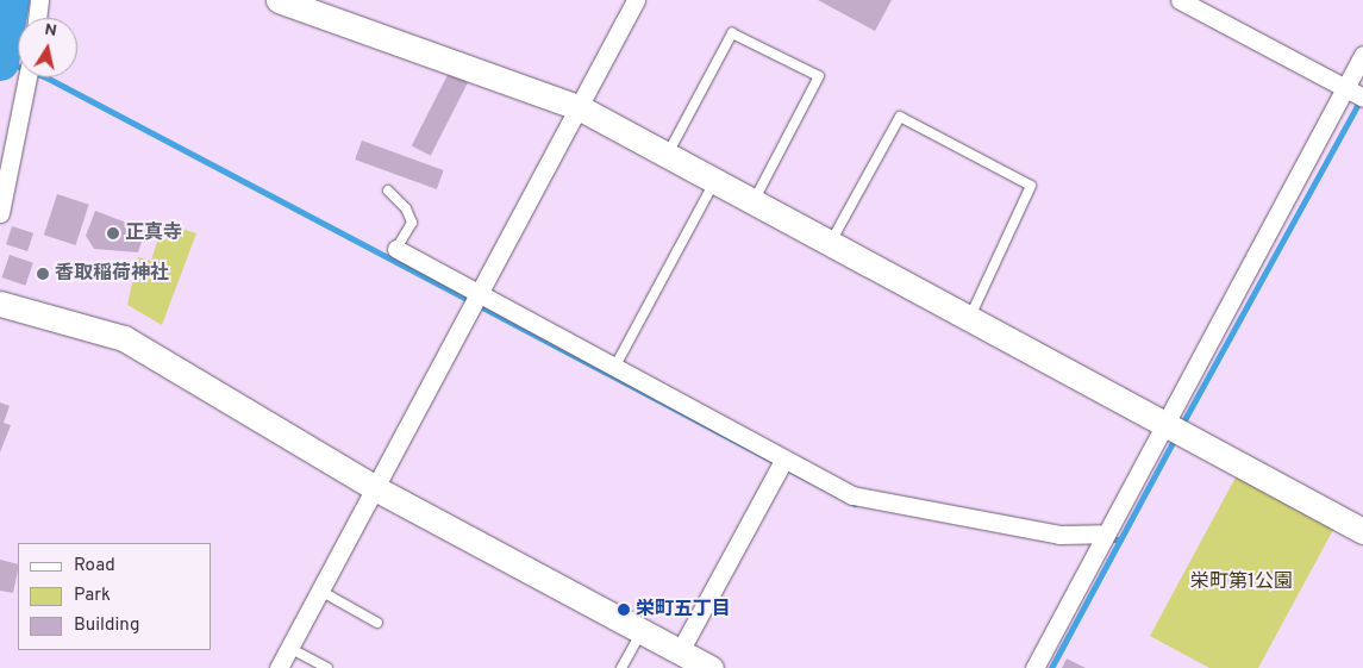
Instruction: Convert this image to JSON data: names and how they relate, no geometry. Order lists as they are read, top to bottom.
{
  "parks": ["栄町第1公園"],
  "places": ["正真寺", "香取稲荷神社", "栄町五丁目"],
  "legend": ["Road", "Park", "Building"],
  "north": "top"
}
